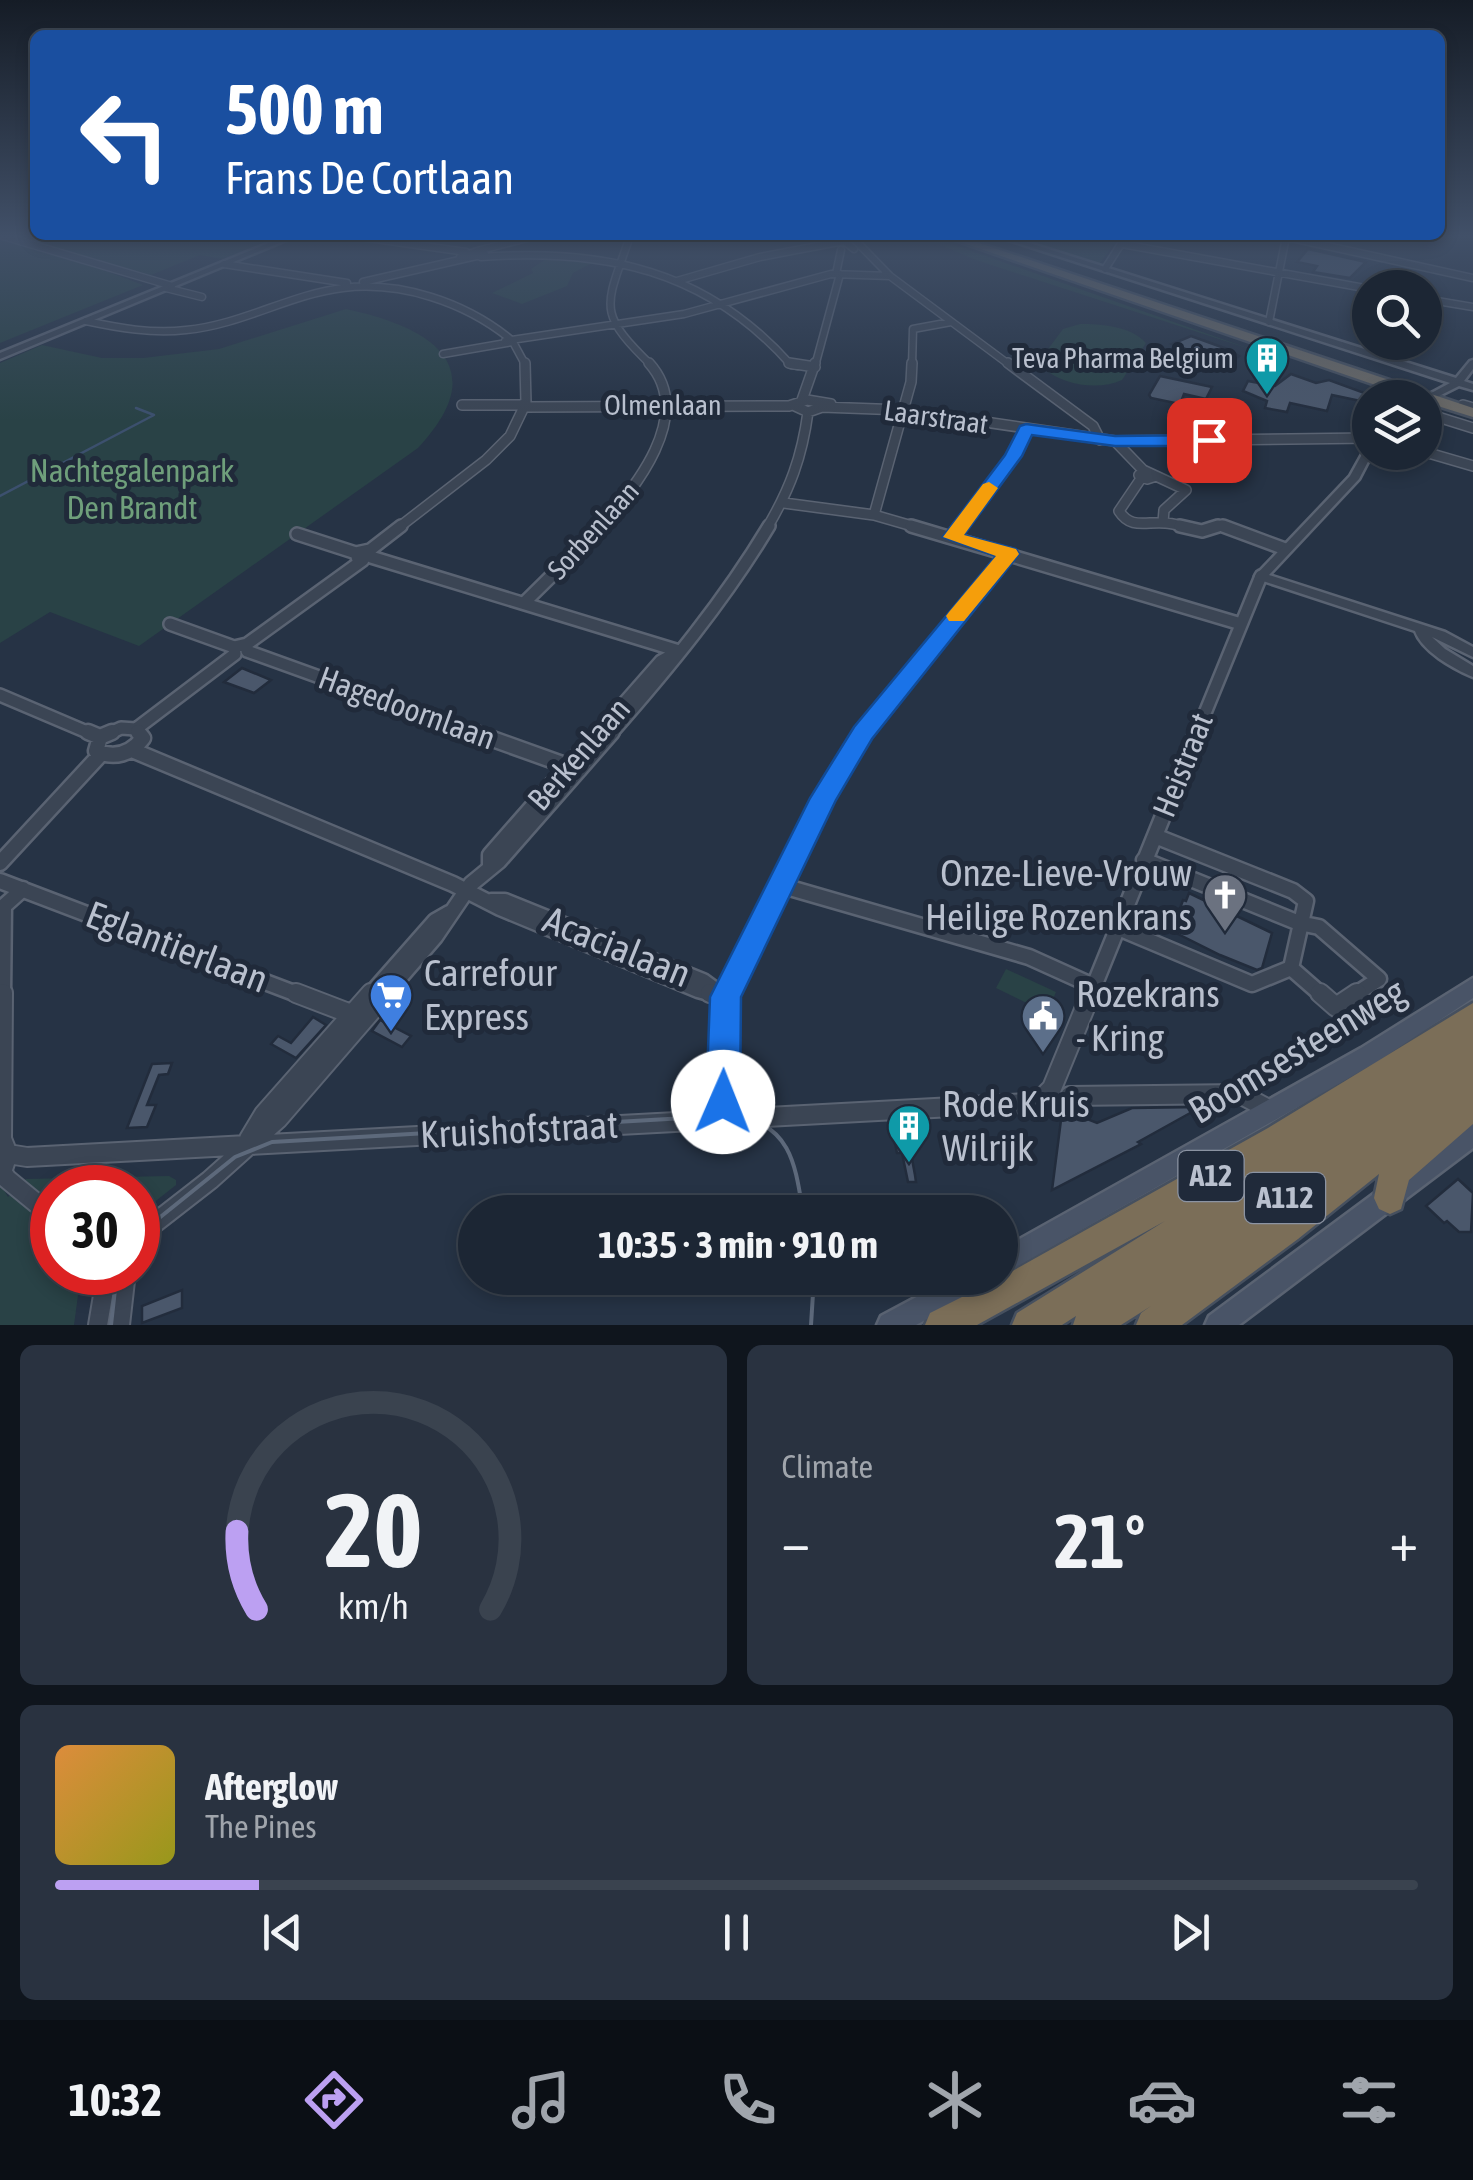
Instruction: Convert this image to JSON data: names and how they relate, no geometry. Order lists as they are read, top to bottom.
{
  "streets": {
    "highway": ["A12", "A112"],
    "main road": ["Boomsesteenweg"],
    "street": [
      "Olmenlaan",
      "Laarstraat",
      "Sorbenlaan",
      "Hagedoornlaan",
      "Berkenlaan",
      "Heistraat",
      "Eglantierlaan",
      "Acacialaan",
      "Kruishofstraat"
    ]
  },
  "crossings": [
    ["Olmenlaan", "Laarstraat"],
    ["Olmenlaan", "Sorbenlaan"],
    ["Hagedoornlaan", "Berkenlaan"],
    ["Berkenlaan", "Eglantierlaan"],
    ["Berkenlaan", "Acacialaan"],
    ["Berkenlaan", "Kruishofstraat"],
    ["Heistraat", "Kruishofstraat"]
  ],
  "parks": ["Nachtegalenpark Den Brandt"],
  "places": {
    "building": ["Teva Pharma Belgium", "Rode Kruis Wilrijk"],
    "church": ["Onze-Lieve-Vrouw Heilige Rozenkrans"],
    "supermarket": ["Carrefour Express"],
    "public building": ["Rozekrans - Kring"]
  },
  "page": {
    "turn": ["500 m", "Frans De Cortlaan"],
    "limit": "30",
    "trip": "10:35 · 3 min · 910 m",
    "tile": "Climate",
    "heat": ["−", "21°", "+"],
    "song": ["Afterglow", "The Pines"],
    "tabs": "10:32",
    "gauge": ["20", "km/h"]
  }
}
